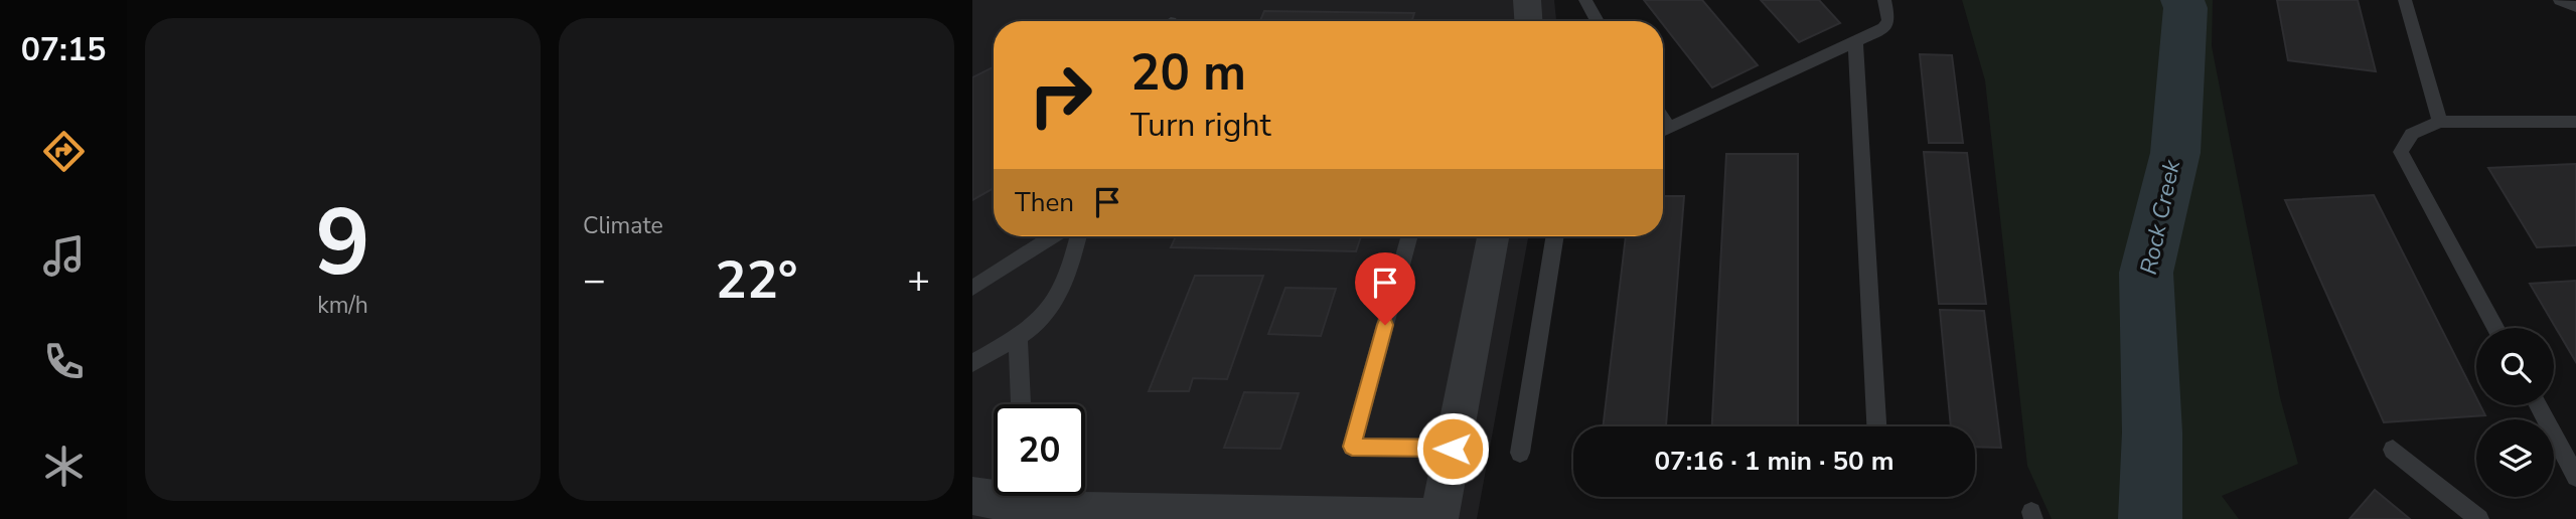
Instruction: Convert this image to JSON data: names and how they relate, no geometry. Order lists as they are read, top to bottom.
{
  "water": ["Rock Creek"],
  "page": {
    "tabs": "07:15",
    "tile": [
      ["9", "km/h"],
      "Climate"
    ],
    "turn": ["20 m", "Turn right"],
    "then": "Then",
    "heat": ["−", "22°", "+"],
    "limit": "20",
    "trip": "07:16 · 1 min · 50 m"
  }
}
